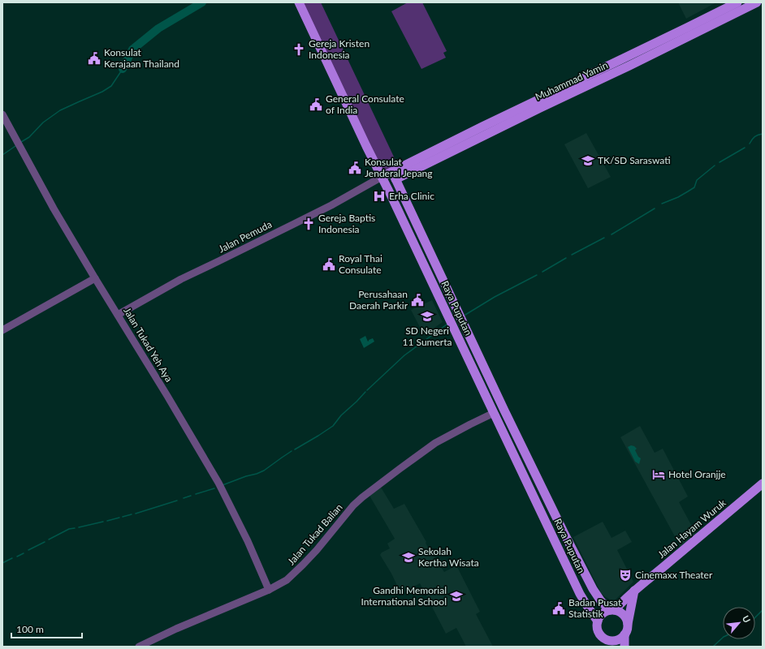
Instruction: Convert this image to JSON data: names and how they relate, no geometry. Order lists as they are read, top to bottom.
{
  "streets": {
    "main road": ["Muhammad Yamin", "Raya Puputan", "Jalan Hayam Wuruk"],
    "street": ["Jalan Pemuda", "Jalan Tukad Yeh Aya", "Jalan Tukad Balian"]
  },
  "crossings": [
    ["Muhammad Yamin", "Jalan Pemuda"],
    ["Muhammad Yamin", "Raya Puputan"],
    ["Jalan Pemuda", "Raya Puputan"],
    ["Jalan Pemuda", "Jalan Tukad Yeh Aya"],
    ["Raya Puputan", "Jalan Hayam Wuruk"],
    ["Raya Puputan", "Jalan Tukad Balian"],
    ["Jalan Tukad Yeh Aya", "Jalan Tukad Balian"]
  ],
  "places": {
    "church": ["Gereja Kristen Indonesia", "Gereja Baptis Indonesia"],
    "public building": [
      "Konsulat Kerajaan Thailand",
      "General Consulate of India",
      "Konsulat Jenderal Jepang",
      "Royal Thai Consulate",
      "Perusahaan Daerah Parkir",
      "Badan Pusat Statistik"
    ],
    "school or university": [
      "TK/SD Saraswati",
      "SD Negeri 11 Sumerta",
      "Sekolah Kertha Wisata",
      "Gandhi Memorial International School"
    ],
    "hospital": ["Erha Clinic"],
    "hotel": ["Hotel Oranjje"],
    "theatre": ["Cinemaxx Theater"]
  },
  "scale_bar": "100 m",
  "north": "top right"
}
